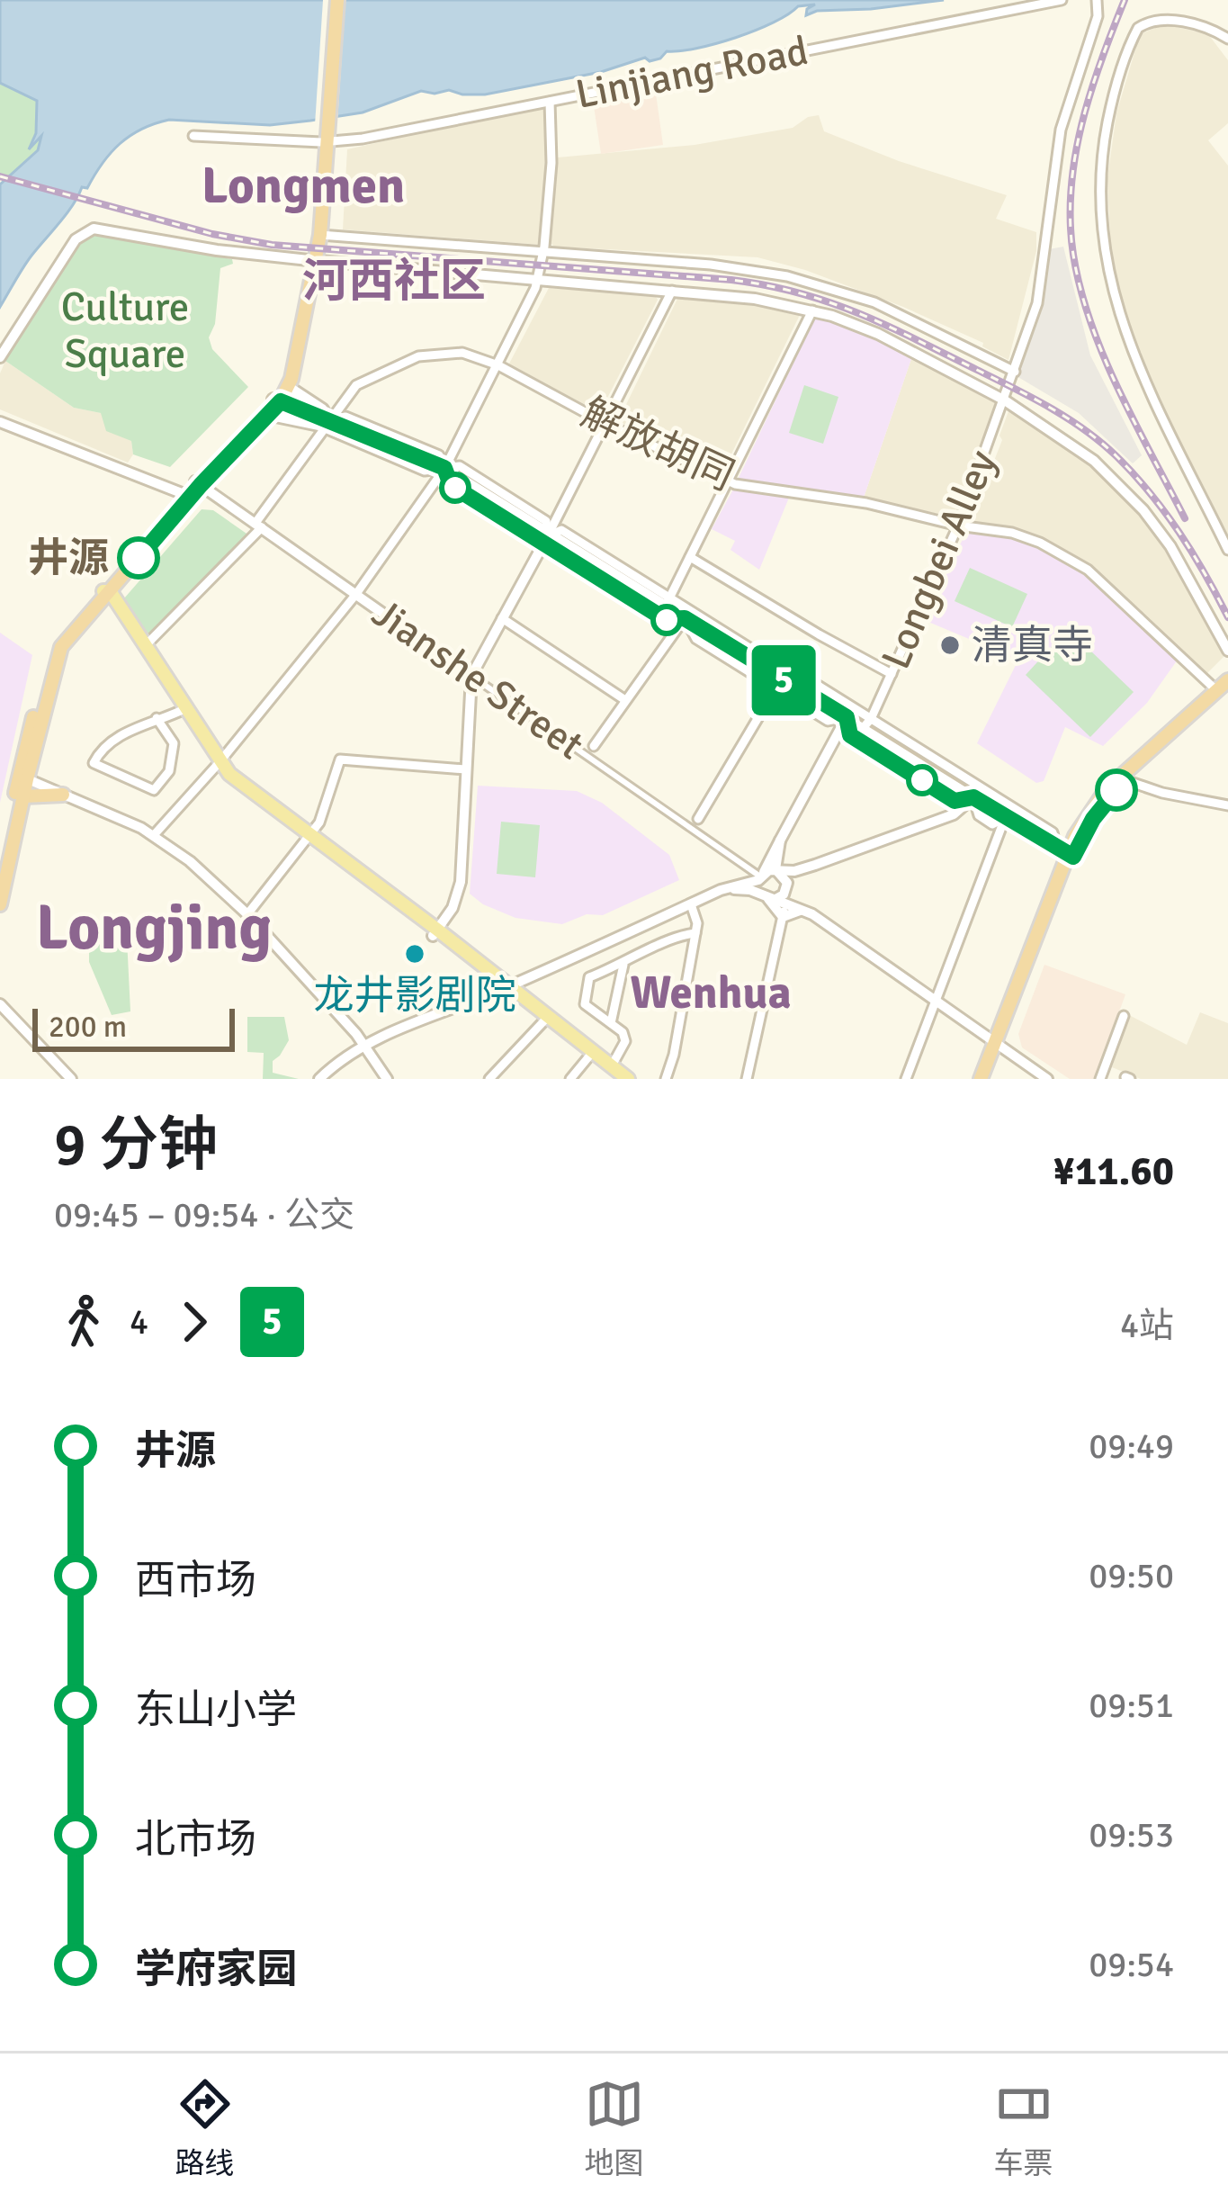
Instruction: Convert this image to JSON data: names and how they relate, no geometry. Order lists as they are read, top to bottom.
{
  "streets": {
    "street": [
      "Linjiang Road",
      "解放胡同",
      "Longbei Alley",
      "Jianshe Street"
    ]
  },
  "crossings": [
    ["解放胡同", "Longbei Alley"],
    ["解放胡同", "Jianshe Street"]
  ],
  "districts": [
    "Longmen",
    "河西社区",
    "Longjing",
    "Wenhua"
  ],
  "parks": ["Culture Square"],
  "places": ["井源", "清真寺", "龙井影剧院"],
  "lines": ["bus line 5"],
  "scale_bar": "200 m",
  "page": {
    "on_map": "5",
    "scale": "200 m",
    "heading": ["9 分钟", "09:45 – 09:54 · 公交", "¥11.60"],
    "legs": ["4", "5", "4站"],
    "list": [
      {
        "name": "井源",
        "value": "09:49"
      },
      {
        "name": "西市场",
        "value": "09:50"
      },
      {
        "name": "东山小学",
        "value": "09:51"
      },
      {
        "name": "北市场",
        "value": "09:53"
      },
      {
        "name": "学府家园",
        "value": "09:54"
      }
    ],
    "tabs": ["路线", "地图", "车票"]
  }
}
